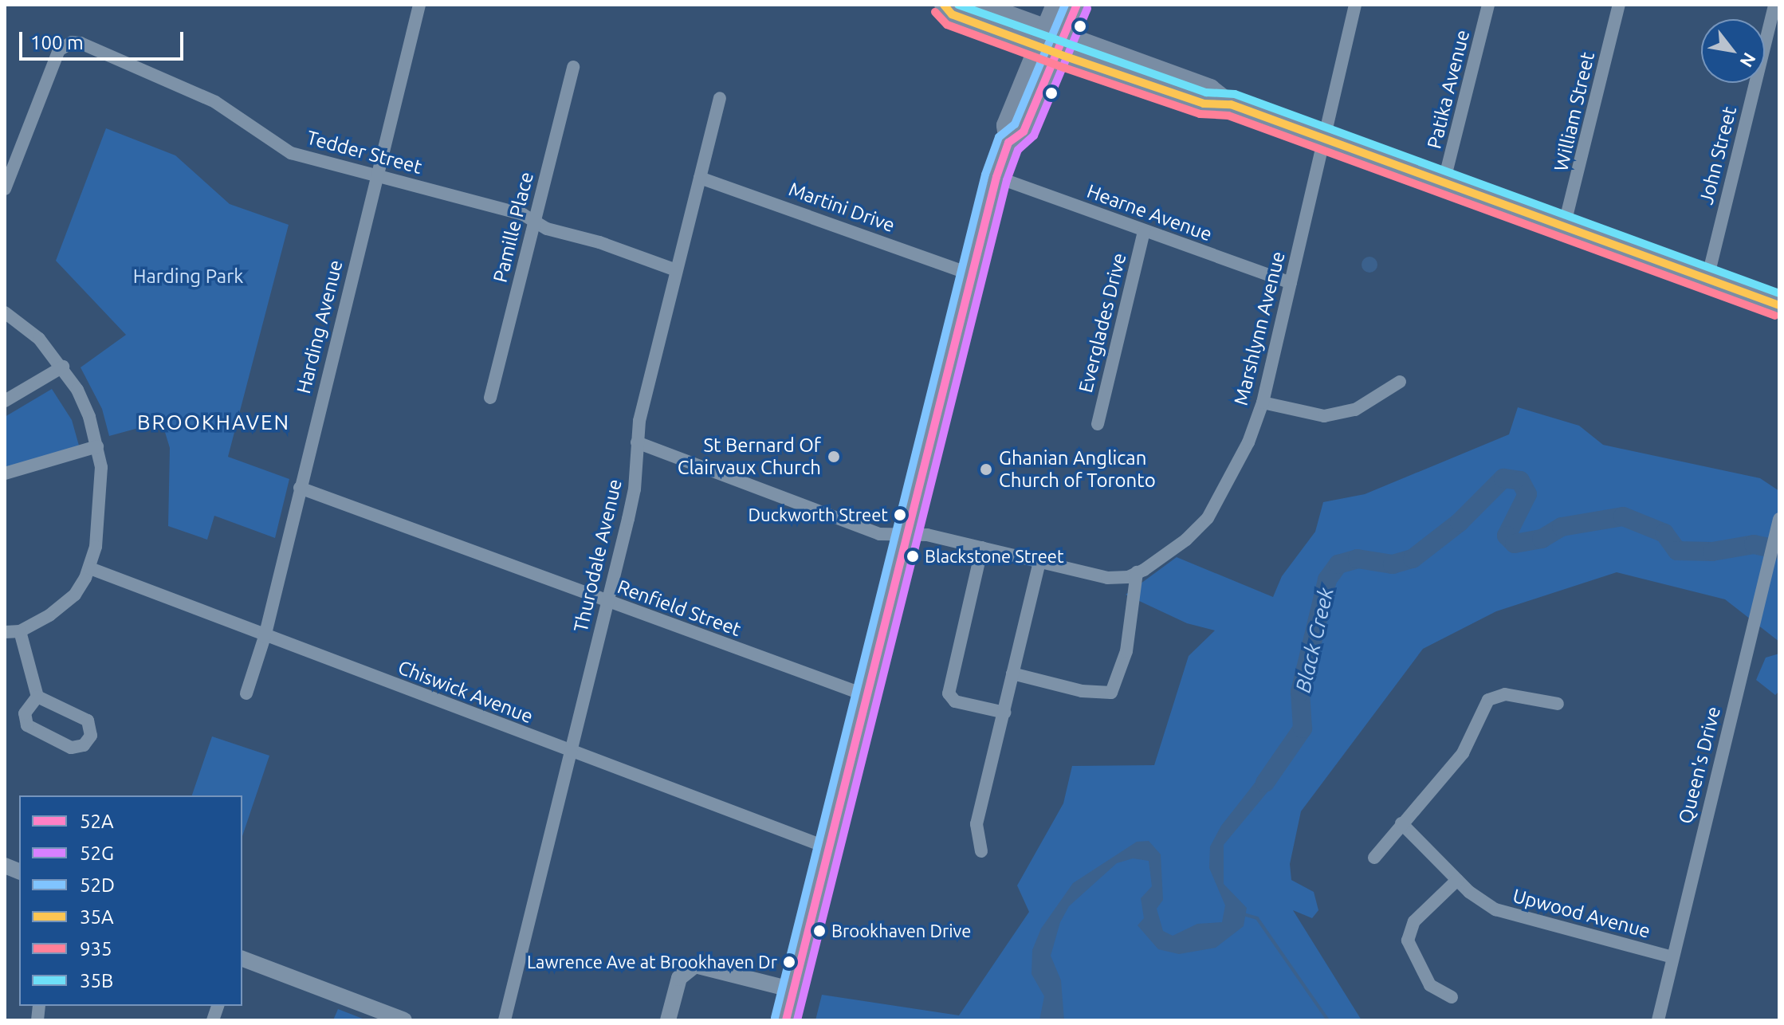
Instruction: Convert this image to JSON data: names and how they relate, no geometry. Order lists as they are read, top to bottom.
{
  "streets": {
    "street": [
      "Patika Avenue",
      "William Street",
      "Tedder Street",
      "John Street",
      "Martini Drive",
      "Hearne Avenue",
      "Pamille Place",
      "Everglades Drive",
      "Harding Avenue",
      "Marshlynn Avenue",
      "Thurodale Avenue",
      "Renfield Street",
      "Chiswick Avenue",
      "Queen's Drive",
      "Upwood Avenue"
    ]
  },
  "crossings": [
    ["Tedder Street", "Pamille Place"],
    ["Tedder Street", "Harding Avenue"],
    ["Tedder Street", "Thurodale Avenue"],
    ["Martini Drive", "Thurodale Avenue"],
    ["Hearne Avenue", "Everglades Drive"],
    ["Hearne Avenue", "Marshlynn Avenue"],
    ["Harding Avenue", "Renfield Street"],
    ["Harding Avenue", "Chiswick Avenue"],
    ["Thurodale Avenue", "Renfield Street"],
    ["Thurodale Avenue", "Chiswick Avenue"],
    ["Queen's Drive", "Upwood Avenue"]
  ],
  "districts": ["BROOKHAVEN"],
  "water": ["Black Creek"],
  "parks": ["Harding Park"],
  "places": [
    "St Bernard Of Clairvaux Church",
    "Ghanian Anglican Church of Toronto",
    "Duckworth Street",
    "Blackstone Street",
    "Brookhaven Drive",
    "Lawrence Ave at Brookhaven Dr"
  ],
  "lines": [
    "transit line 52A",
    "transit line 52D",
    "transit line 35A",
    "transit line 35B",
    "transit line 52G",
    "transit line 935"
  ],
  "legend": [
    "52A",
    "52G",
    "52D",
    "35A",
    "935",
    "35B"
  ],
  "scale_bar": "100 m",
  "north": "bottom right"
}
